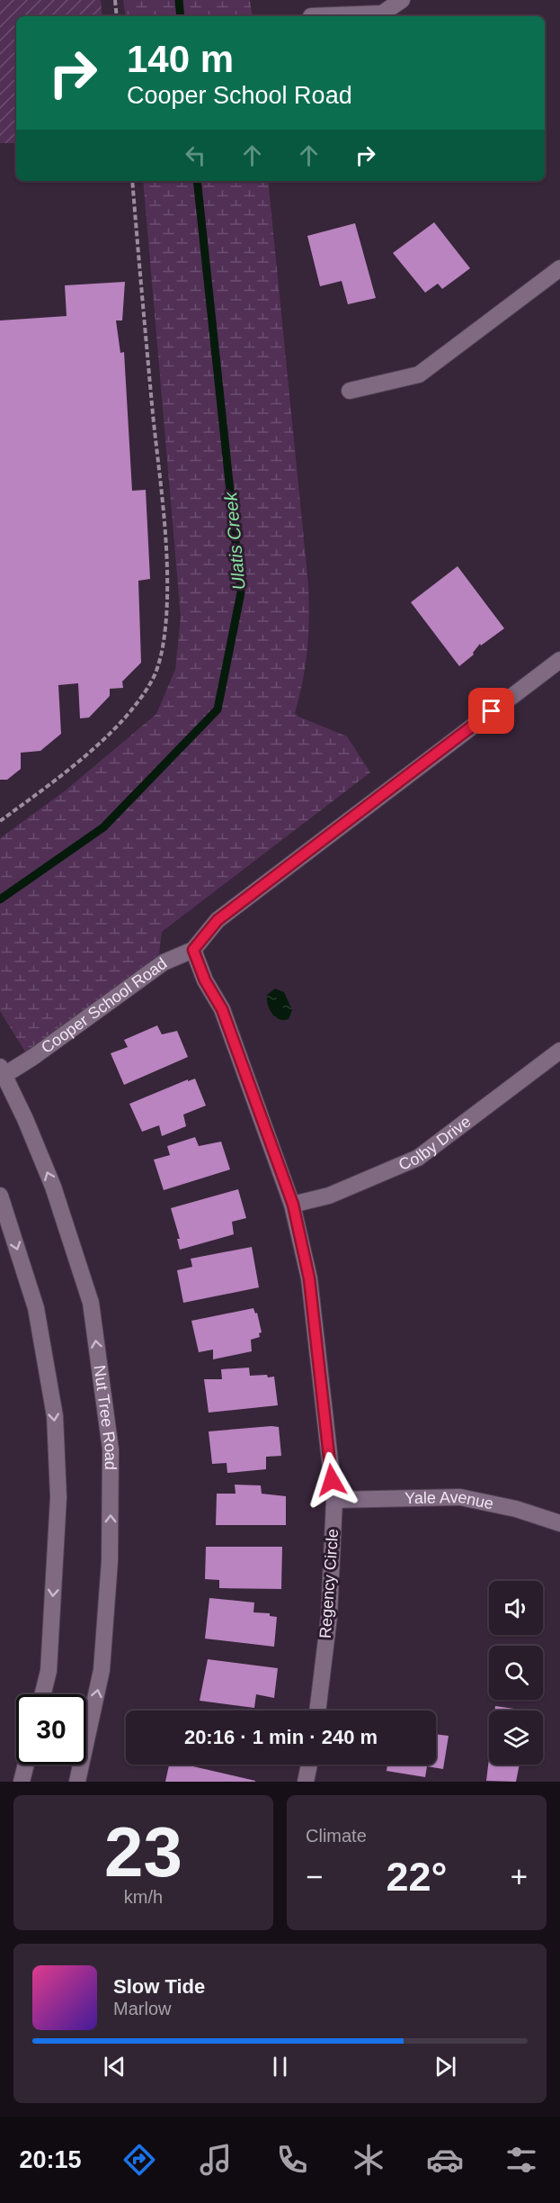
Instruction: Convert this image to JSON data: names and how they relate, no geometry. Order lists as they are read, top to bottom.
{
  "streets": {
    "street": [
      "Cooper School Road",
      "Colby Drive",
      "Nut Tree Road",
      "Yale Avenue",
      "Regency Circle"
    ]
  },
  "crossings": [
    ["Cooper School Road", "Nut Tree Road"],
    ["Cooper School Road", "Regency Circle"],
    ["Colby Drive", "Regency Circle"],
    ["Yale Avenue", "Regency Circle"]
  ],
  "water": ["Ulatis Creek"],
  "page": {
    "turn": ["140 m", "Cooper School Road"],
    "limit": "30",
    "trip": "20:16 · 1 min · 240 m",
    "tile": [
      ["23", "km/h"],
      "Climate"
    ],
    "heat": ["−", "22°", "+"],
    "song": ["Slow Tide", "Marlow"],
    "tabs": "20:15"
  }
}
